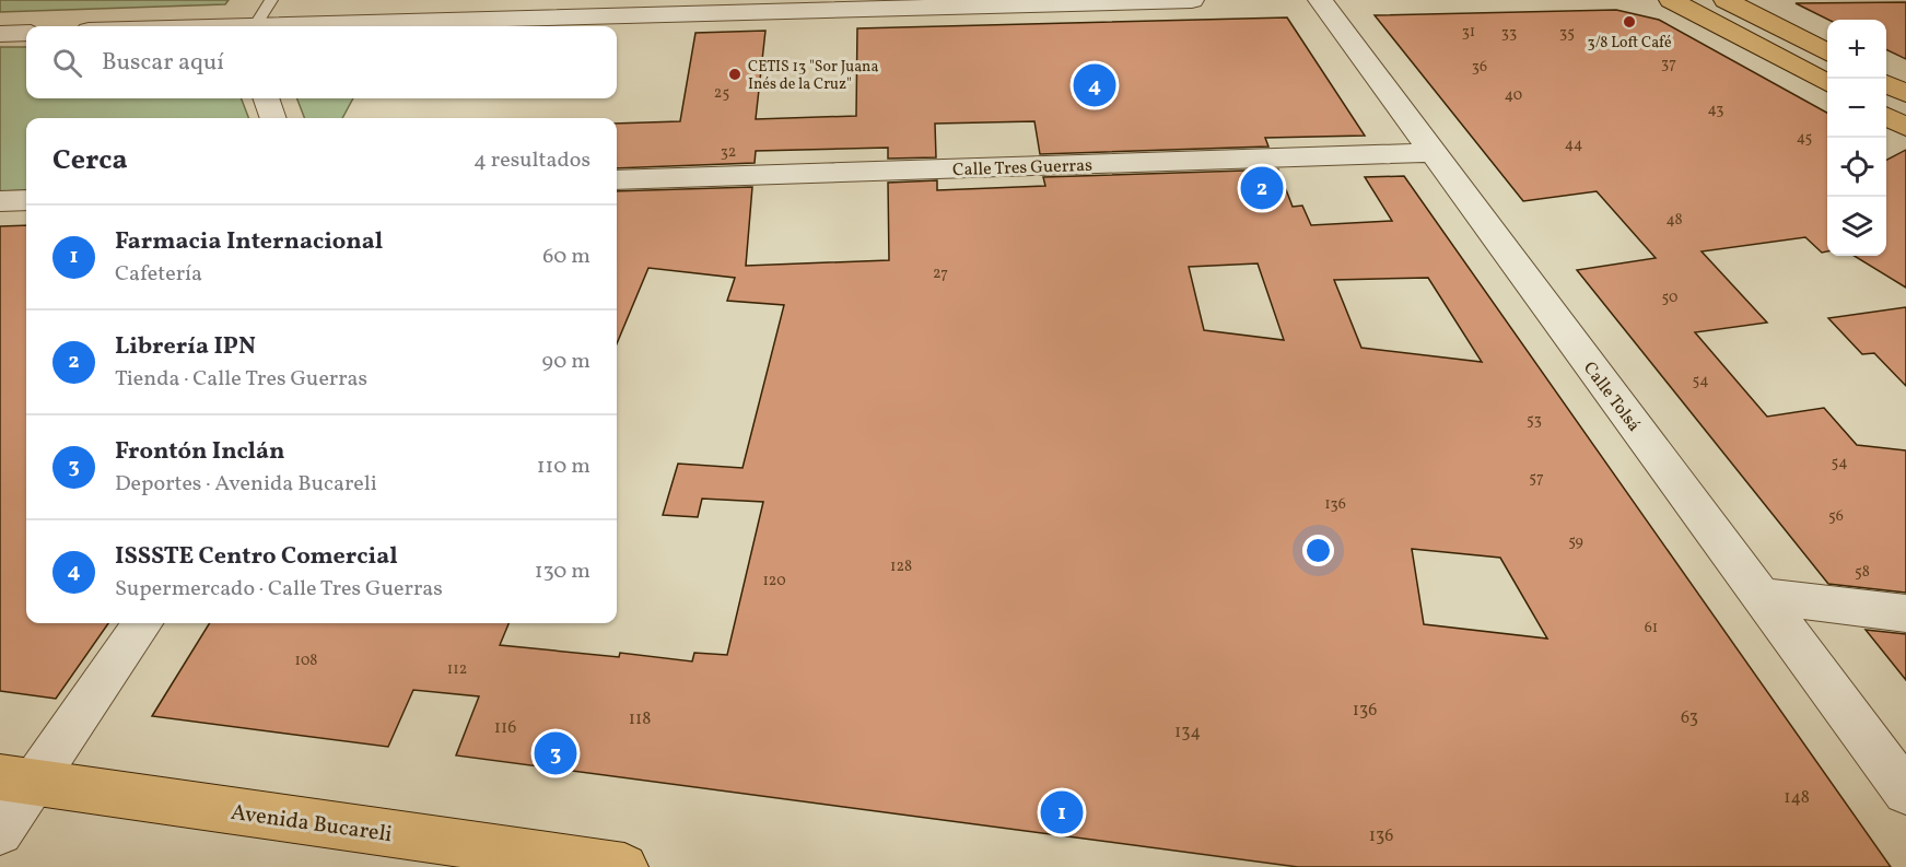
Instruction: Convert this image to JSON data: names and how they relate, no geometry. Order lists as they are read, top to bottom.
{
  "streets": {
    "main road": ["Avenida Bucareli"],
    "street": ["Calle Tres Guerras", "Calle Tolsá"]
  },
  "crossings": [
    ["Calle Tres Guerras", "Calle Tolsá"]
  ],
  "places": ["3/8 Loft Café", "CETIS 13 \"Sor Juana Inés de la Cruz\""],
  "house_numbers": [
    "31",
    "33",
    "35",
    "37",
    "36",
    "25",
    "40",
    "43",
    "45",
    "44",
    "32",
    "48",
    "27",
    "50",
    "54",
    "53",
    "54",
    "57",
    "136",
    "56",
    "59",
    "128",
    "58",
    "120",
    "61",
    "108",
    "112",
    "136",
    "63",
    "118",
    "116",
    "134",
    "148",
    "136"
  ],
  "page": {
    "map_buttons": ["+", "−"],
    "search": "Buscar aquí",
    "pins": [
      "4",
      "2",
      "3",
      "1"
    ],
    "heading": ["Cerca", "4 resultados"],
    "list": [
      {
        "mark": "1",
        "name": "Farmacia Internacional",
        "note": "Cafetería",
        "value": "60 m"
      },
      {
        "mark": "2",
        "name": "Librería IPN",
        "note": "Tienda · Calle Tres Guerras",
        "value": "90 m"
      },
      {
        "mark": "3",
        "name": "Frontón Inclán",
        "note": "Deportes · Avenida Bucareli",
        "value": "110 m"
      },
      {
        "mark": "4",
        "name": "ISSSTE Centro Comercial",
        "note": "Supermercado · Calle Tres Guerras",
        "value": "130 m"
      }
    ]
  }
}
